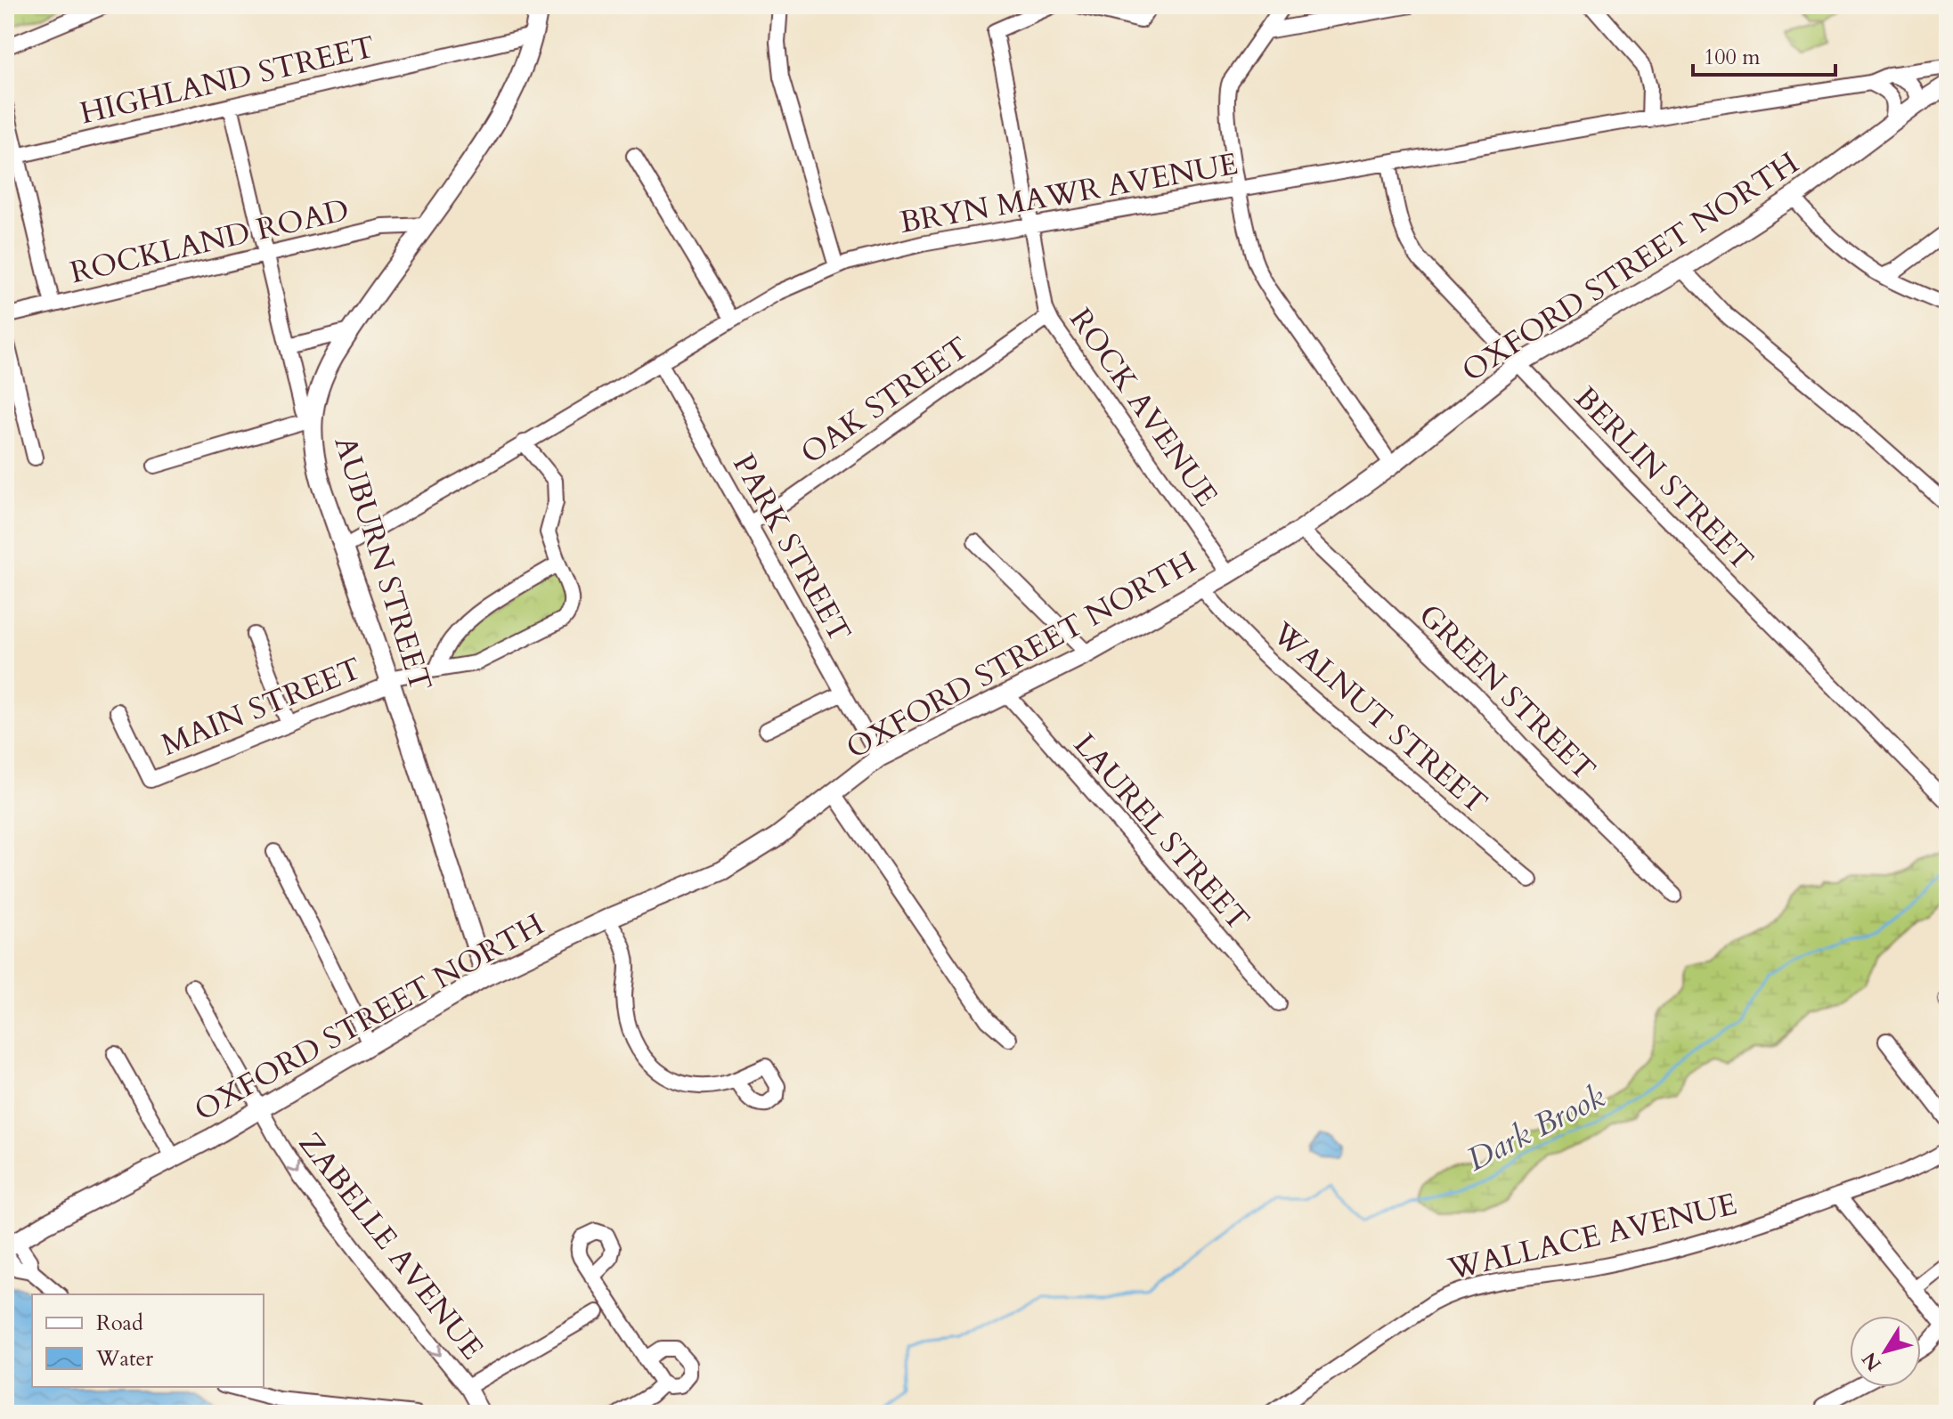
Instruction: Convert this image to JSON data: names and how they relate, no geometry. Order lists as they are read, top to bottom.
{
  "streets": {
    "main road": ["OXFORD STREET NORTH", "AUBURN STREET"],
    "street": [
      "HIGHLAND STREET",
      "BRYN MAWR AVENUE",
      "ROCKLAND ROAD",
      "OAK STREET",
      "ROCK AVENUE",
      "BERLIN STREET",
      "PARK STREET",
      "GREEN STREET",
      "MAIN STREET",
      "WALNUT STREET",
      "LAUREL STREET",
      "WALLACE AVENUE",
      "ZABELLE AVENUE"
    ]
  },
  "crossings": [
    ["HIGHLAND STREET", "AUBURN STREET"],
    ["BRYN MAWR AVENUE", "ROCK AVENUE"],
    ["BRYN MAWR AVENUE", "BERLIN STREET"],
    ["BRYN MAWR AVENUE", "PARK STREET"],
    ["BRYN MAWR AVENUE", "AUBURN STREET"],
    ["ROCKLAND ROAD", "AUBURN STREET"],
    ["OXFORD STREET NORTH", "ROCK AVENUE"],
    ["OXFORD STREET NORTH", "BERLIN STREET"],
    ["OXFORD STREET NORTH", "PARK STREET"],
    ["OXFORD STREET NORTH", "AUBURN STREET"],
    ["OXFORD STREET NORTH", "GREEN STREET"],
    ["OXFORD STREET NORTH", "WALNUT STREET"],
    ["OXFORD STREET NORTH", "LAUREL STREET"],
    ["OXFORD STREET NORTH", "ZABELLE AVENUE"],
    ["OAK STREET", "ROCK AVENUE"],
    ["OAK STREET", "PARK STREET"],
    ["AUBURN STREET", "MAIN STREET"]
  ],
  "one_way": ["ZABELLE AVENUE"],
  "water": ["Dark Brook"],
  "legend": ["Road", "Water"],
  "scale_bar": "100 m",
  "north": "bottom left"
}
